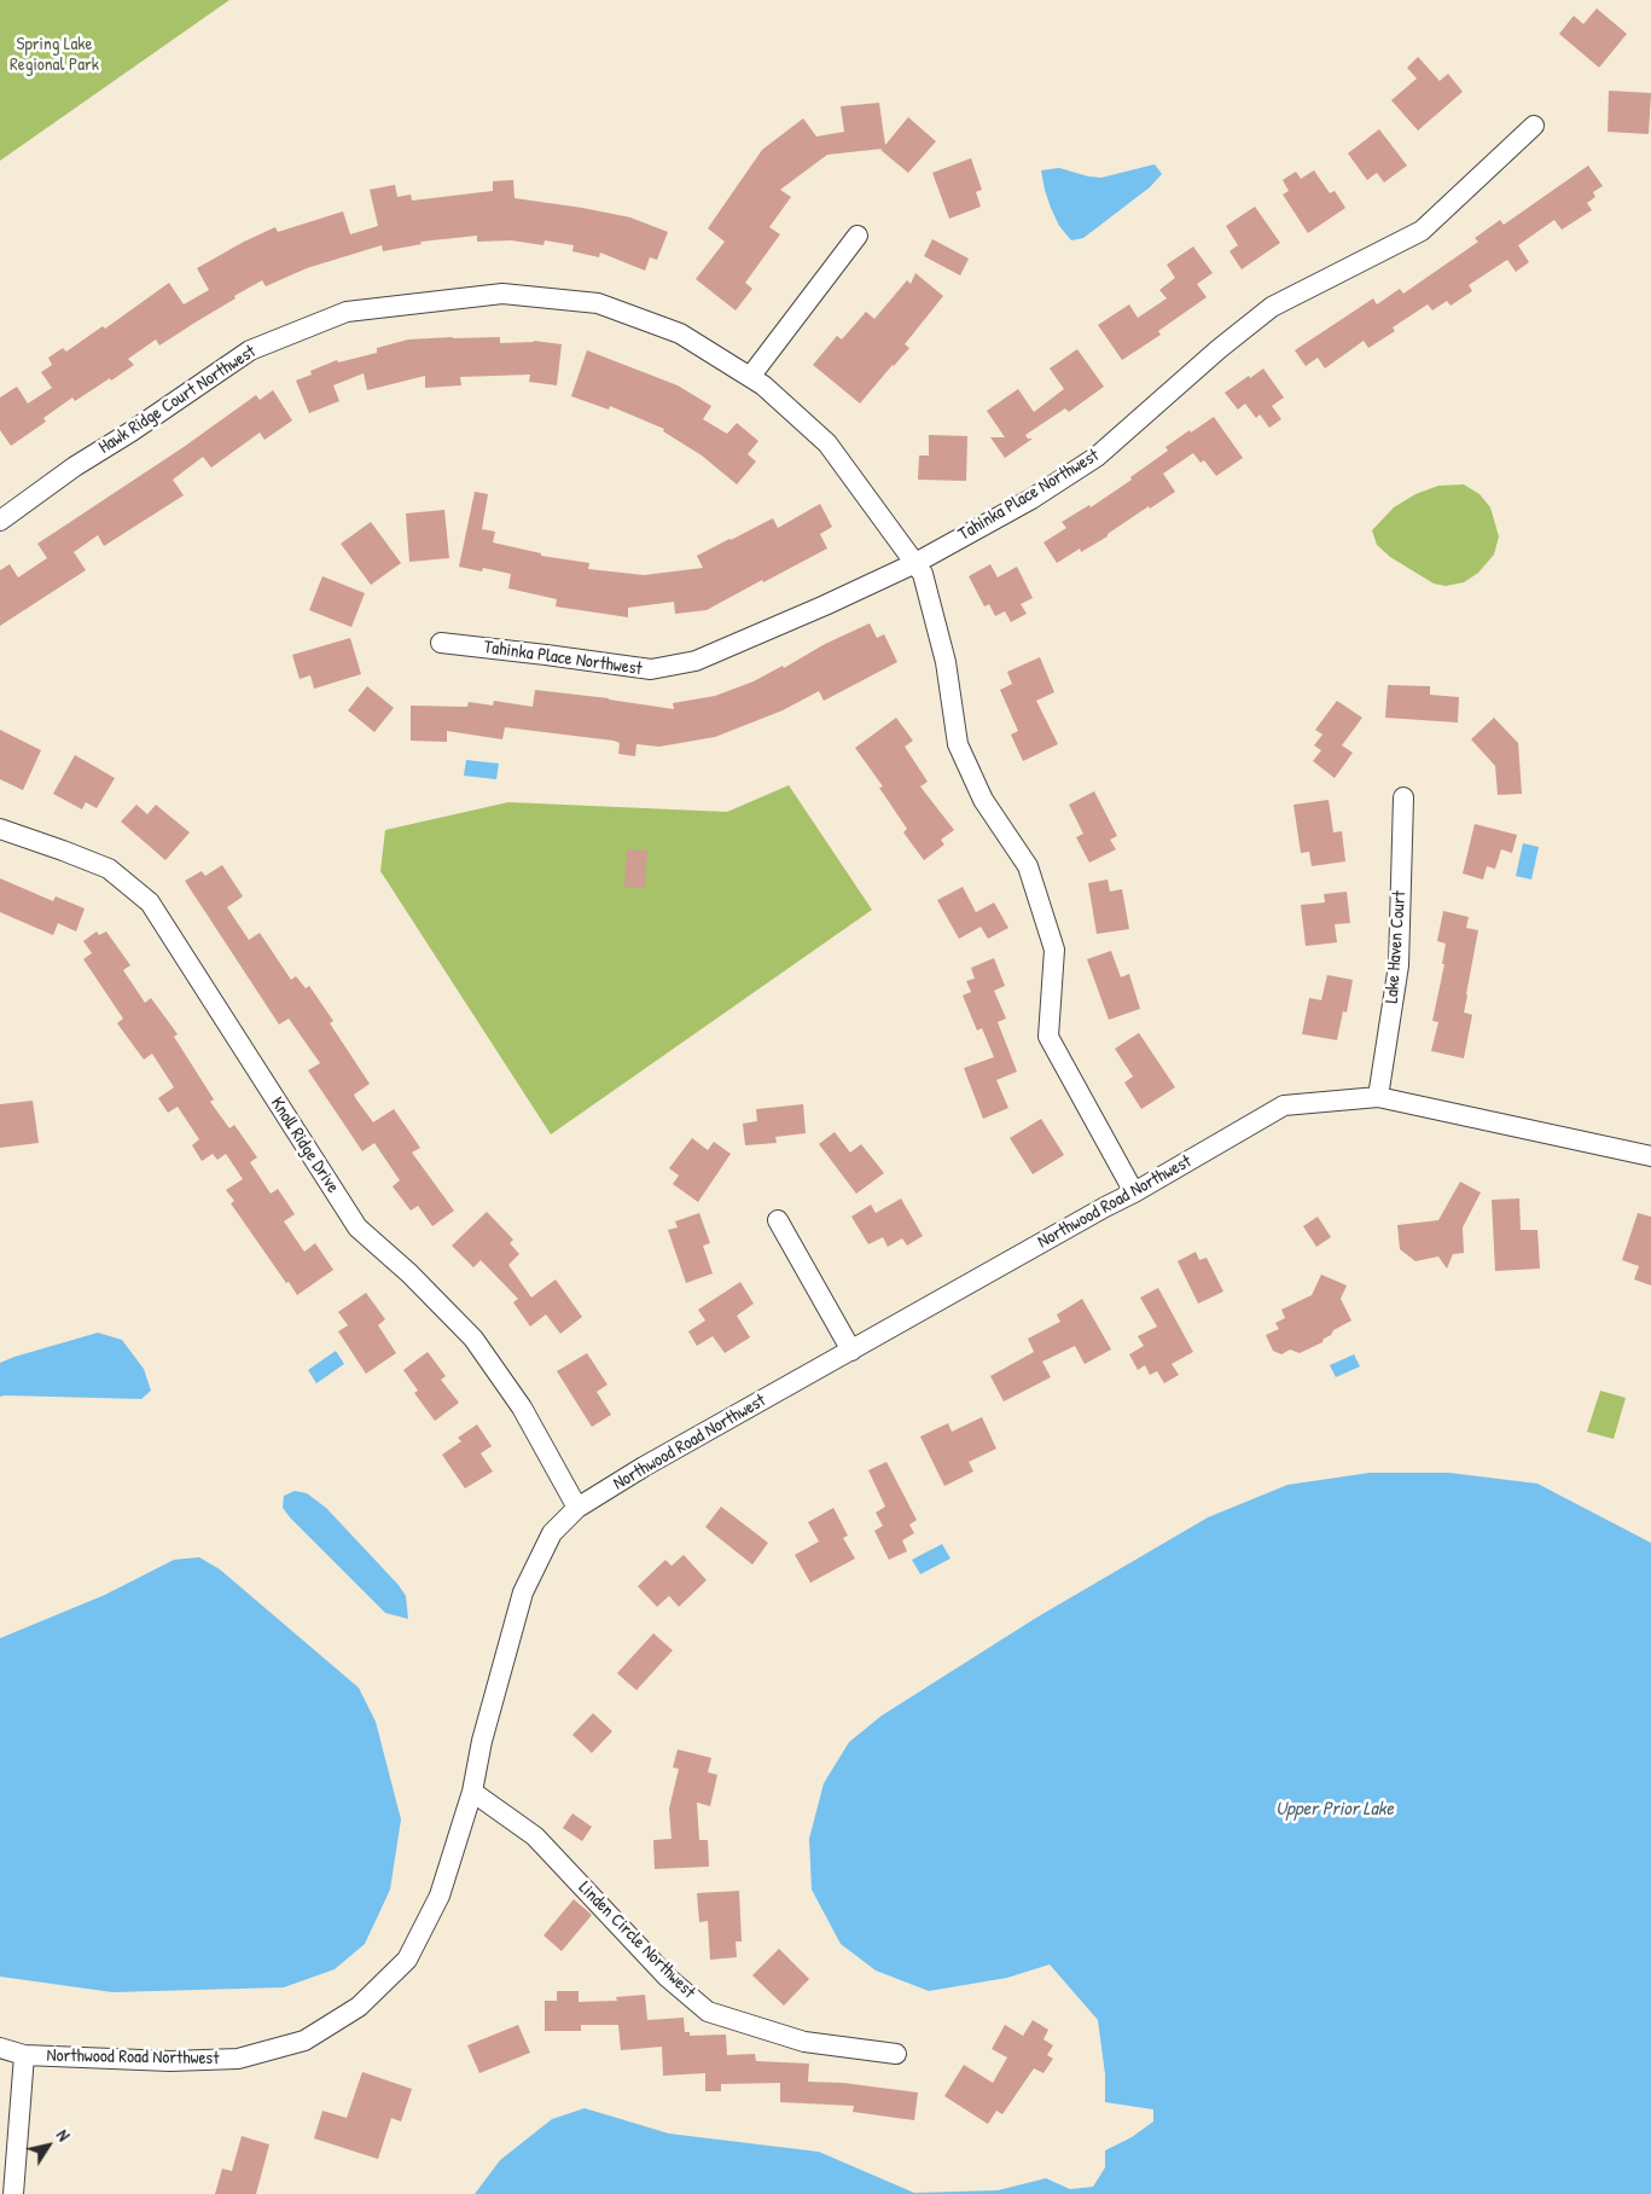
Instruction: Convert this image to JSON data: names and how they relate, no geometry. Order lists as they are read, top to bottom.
{
  "streets": {
    "street": [
      "Hawk Ridge Court Northwest",
      "Tahinka Place Northwest",
      "Lake Haven Court",
      "Knoll Ridge Drive",
      "Northwood Road Northwest",
      "Linden Circle Northwest"
    ]
  },
  "crossings": [
    ["Hawk Ridge Court Northwest", "Tahinka Place Northwest"],
    ["Hawk Ridge Court Northwest", "Northwood Road Northwest"],
    ["Lake Haven Court", "Northwood Road Northwest"],
    ["Knoll Ridge Drive", "Northwood Road Northwest"],
    ["Northwood Road Northwest", "Linden Circle Northwest"]
  ],
  "water": ["Upper Prior Lake"],
  "parks": ["Spring Lake Regional Park"],
  "north": "top right"
}
